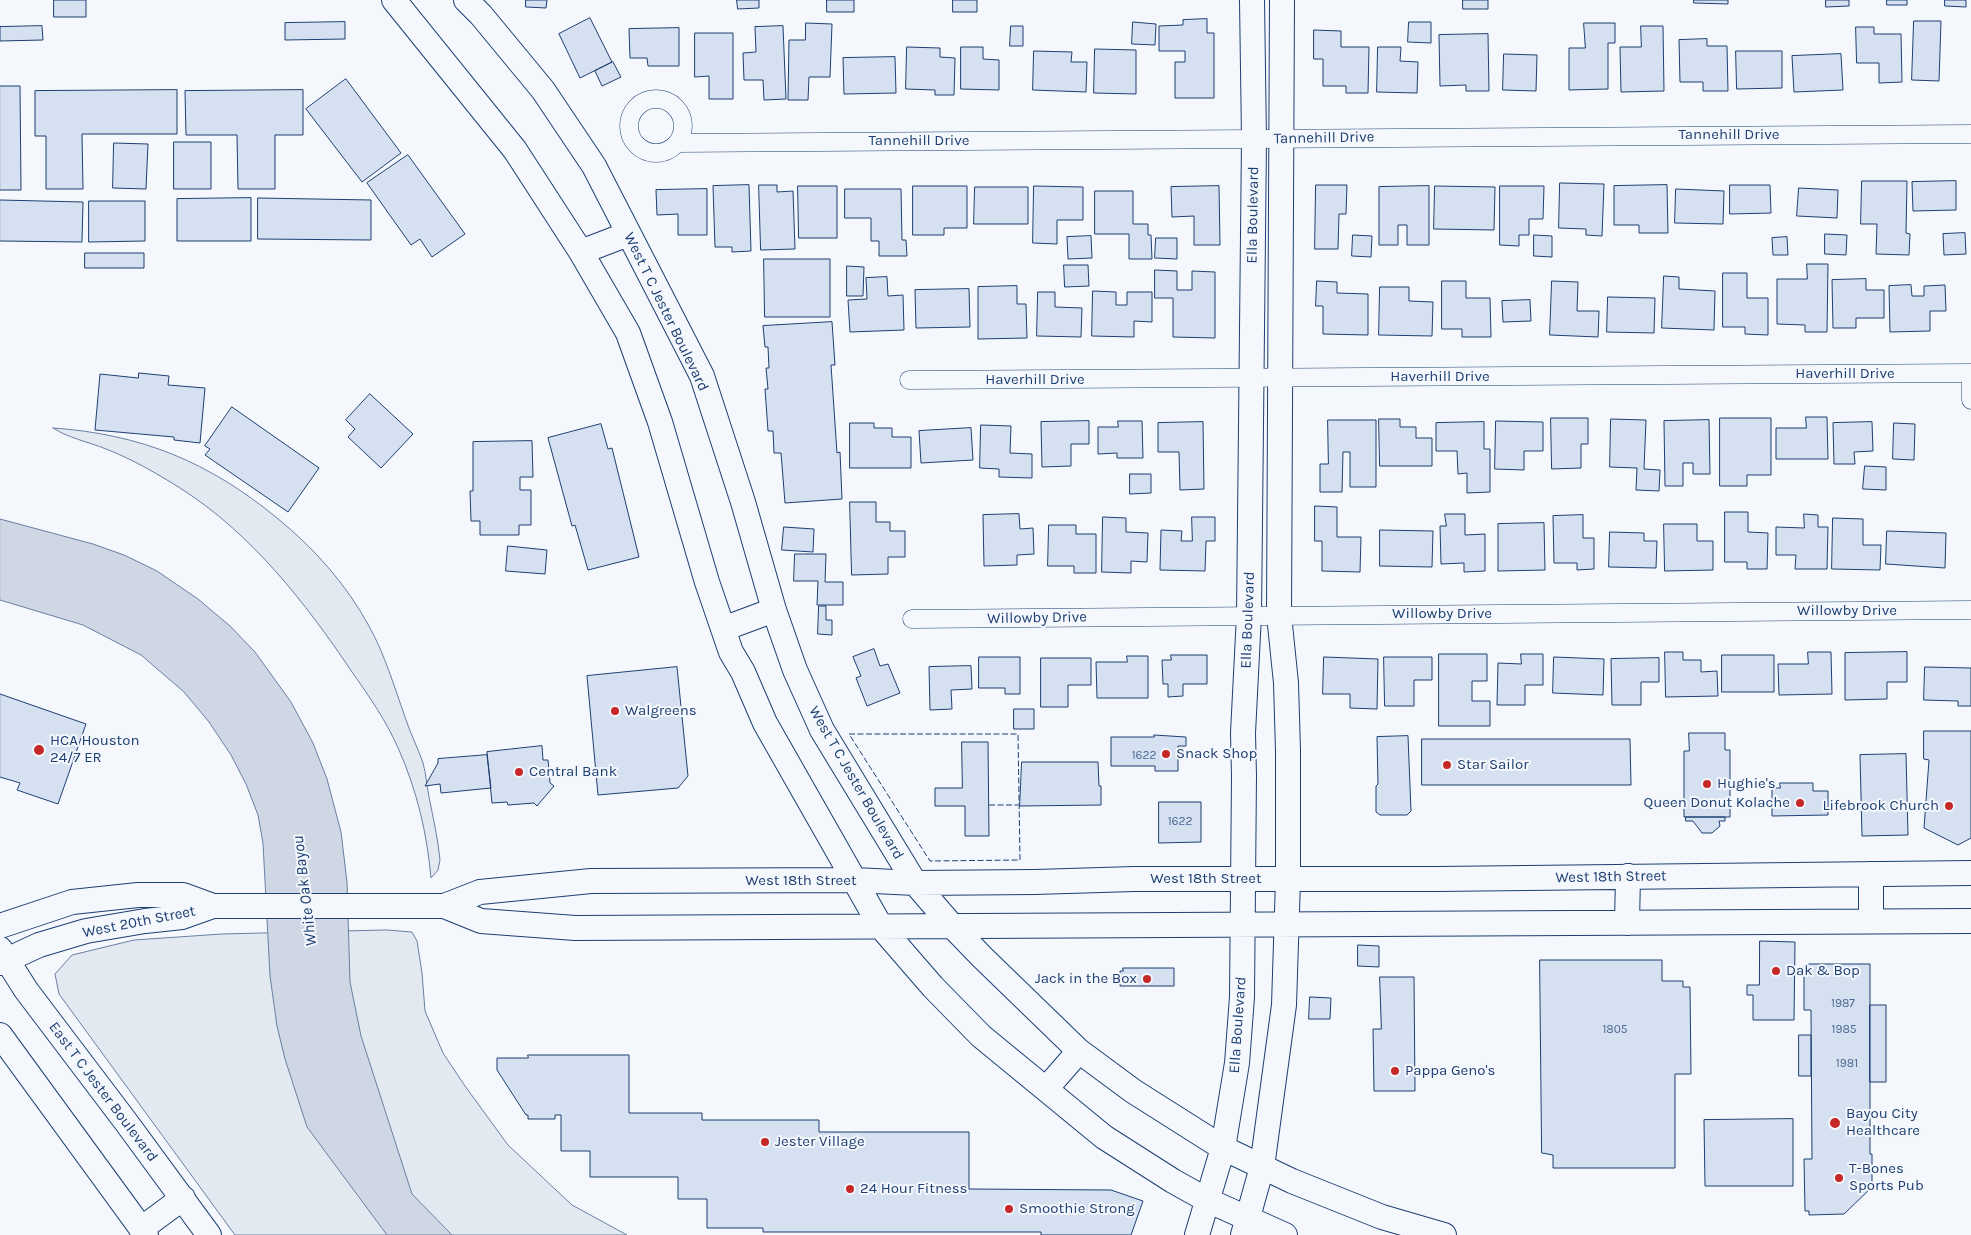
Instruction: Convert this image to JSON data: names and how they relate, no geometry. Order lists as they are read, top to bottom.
{
  "streets": {
    "main road": [
      "Ella Boulevard",
      "West T C Jester Boulevard",
      "West 18th Street",
      "West 20th Street",
      "East T C Jester Boulevard"
    ],
    "street": ["Tannehill Drive", "Haverhill Drive", "Willowby Drive"]
  },
  "crossings": [
    ["Tannehill Drive", "Ella Boulevard"],
    ["Ella Boulevard", "West T C Jester Boulevard"],
    ["Ella Boulevard", "Haverhill Drive"],
    ["Ella Boulevard", "Willowby Drive"],
    ["Ella Boulevard", "West 18th Street"],
    ["West T C Jester Boulevard", "West 18th Street"],
    ["West 18th Street", "West 20th Street"],
    ["West 20th Street", "East T C Jester Boulevard"]
  ],
  "water": ["White Oak Bayou"],
  "places": [
    "Walgreens",
    "HCA Houston 24/7 ER",
    "Snack Shop",
    "Star Sailor",
    "Central Bank",
    "Hughie's",
    "Queen Donut Kolache",
    "Lifebrook Church",
    "Dak & Bop",
    "Jack in the Box",
    "Pappa Geno's",
    "Bayou City Healthcare",
    "Jester Village",
    "T-Bones Sports Pub",
    "24 Hour Fitness",
    "Smoothie Strong"
  ],
  "house_numbers": [
    "1622",
    "1622",
    "1987",
    "1805",
    "1985",
    "1981"
  ]
}
